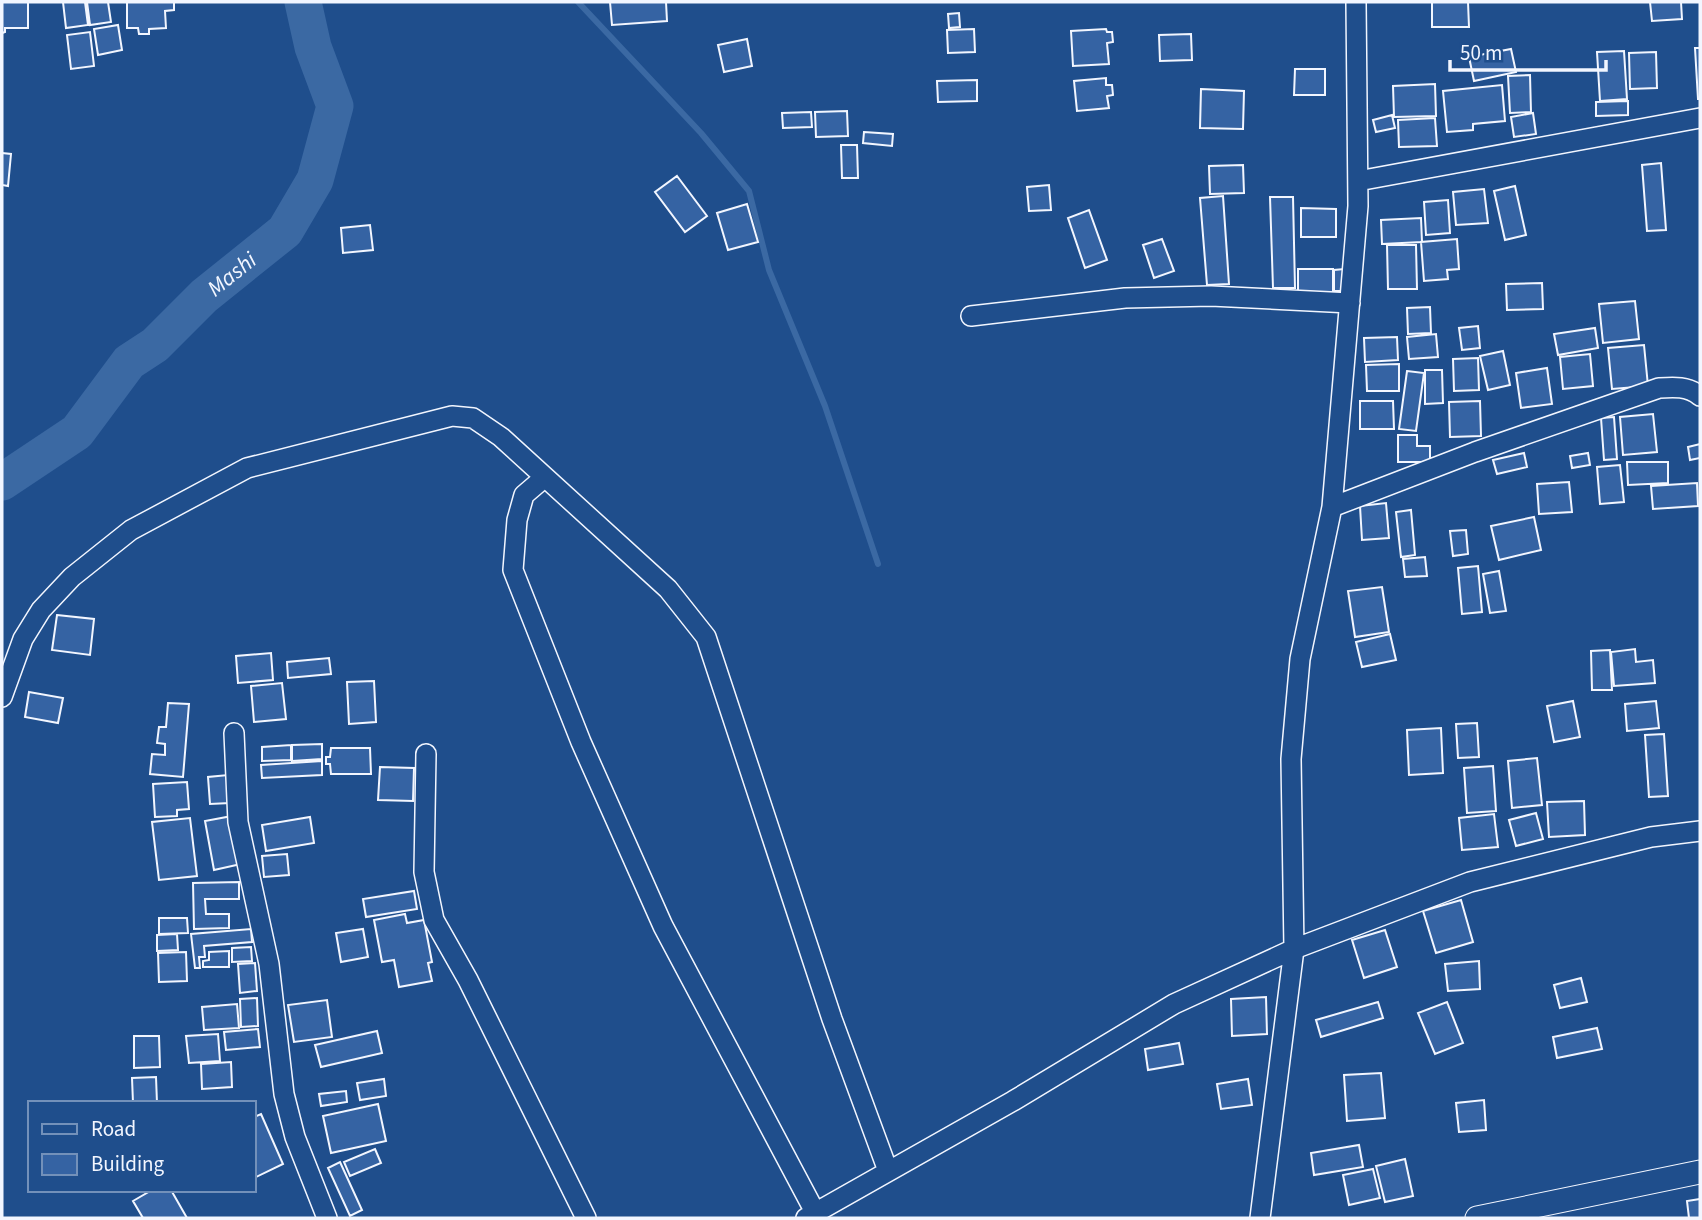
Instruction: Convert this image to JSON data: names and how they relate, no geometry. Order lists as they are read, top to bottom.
{
  "water": ["Mashi"],
  "legend": ["Road", "Building"],
  "scale_bar": "50 m"
}
